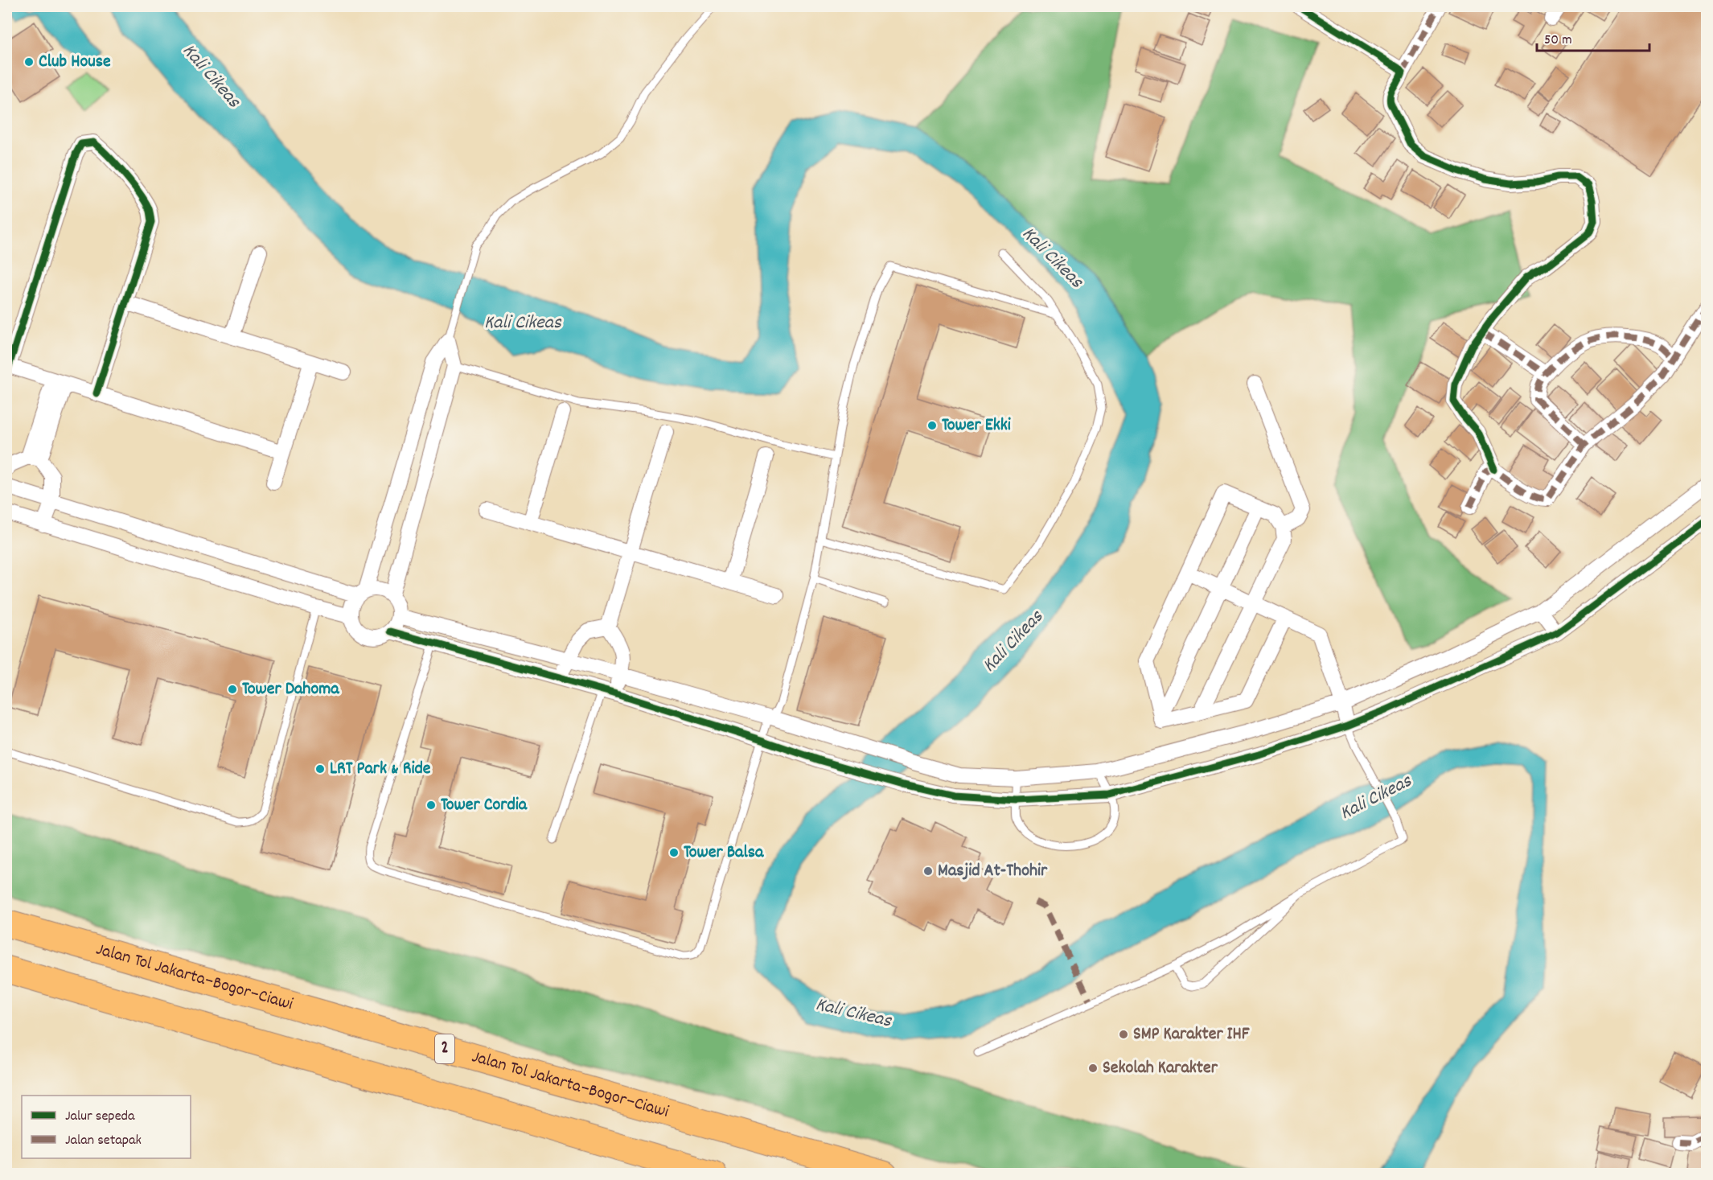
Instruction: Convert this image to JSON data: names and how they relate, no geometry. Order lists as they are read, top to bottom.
{
  "streets": {
    "highway": ["Jalan Tol Jakarta–Bogor–Ciawi", "2"]
  },
  "water": ["Kali Cikeas"],
  "places": [
    "Club House",
    "Tower Ekki",
    "Tower Dahoma",
    "LRT Park & Ride",
    "Tower Cordia",
    "Tower Balsa",
    "Masjid At-Thohir",
    "SMP Karakter IHF",
    "Sekolah Karakter"
  ],
  "legend": ["Jalur sepeda", "Jalan setapak"],
  "scale_bar": "50 m"
}
